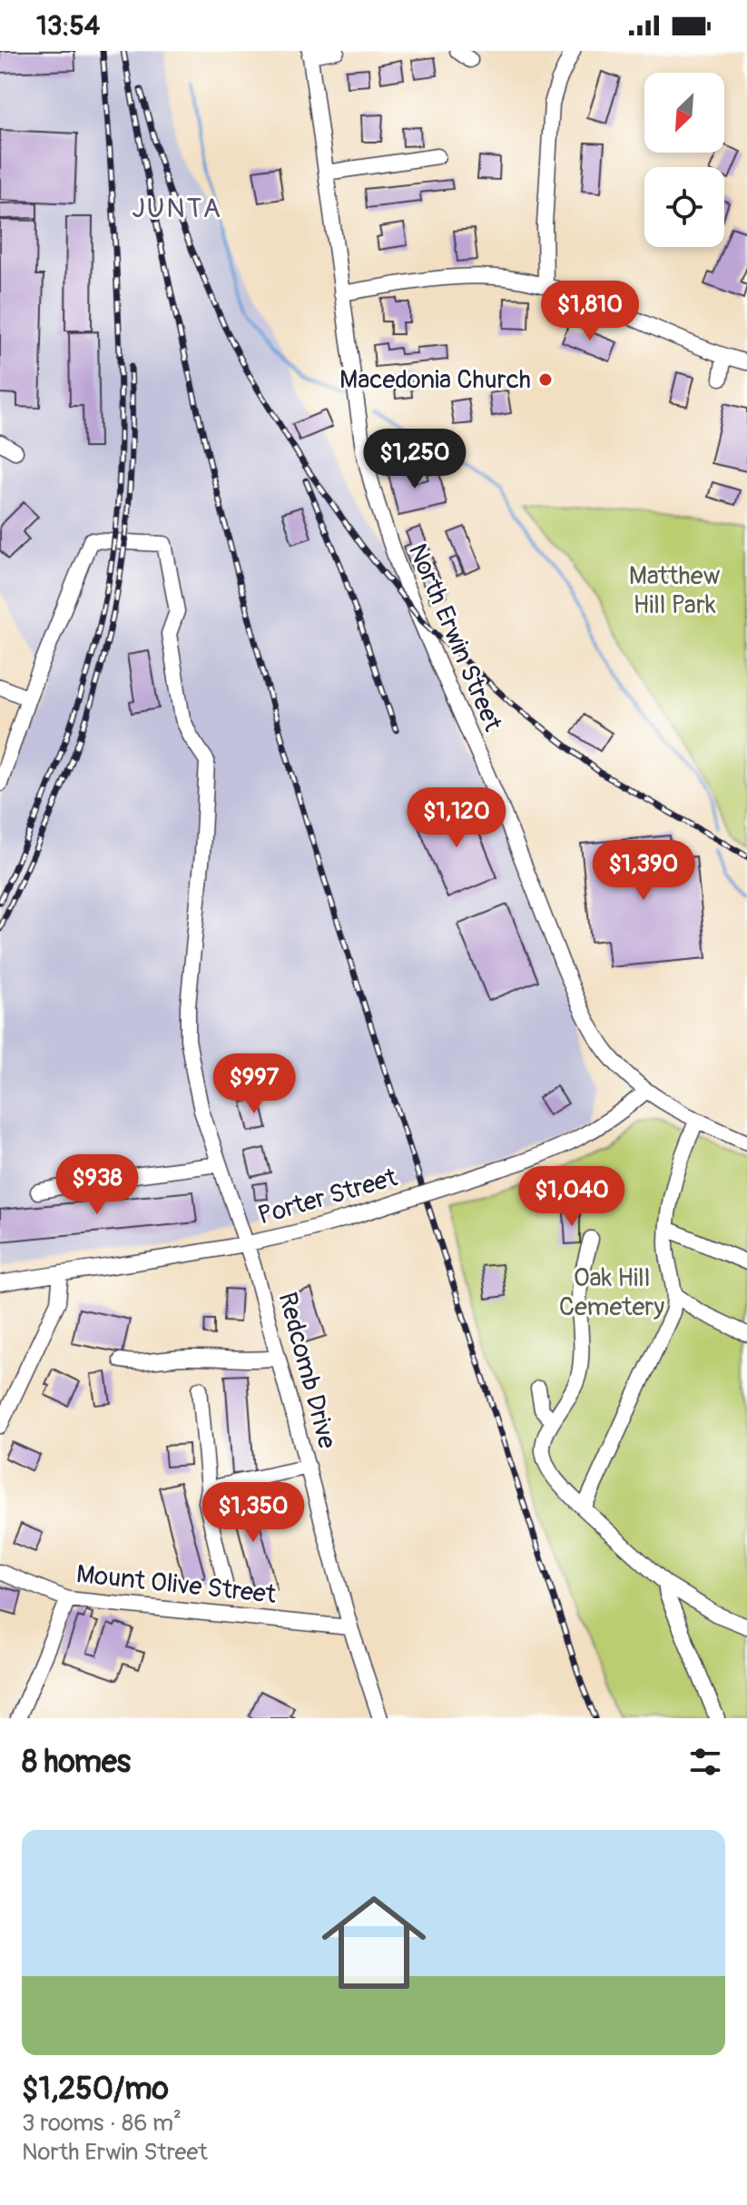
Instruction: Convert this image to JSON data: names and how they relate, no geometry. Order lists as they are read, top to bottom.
{
  "streets": {
    "street": [
      "North Erwin Street",
      "Porter Street",
      "Redcomb Drive",
      "Mount Olive Street"
    ]
  },
  "crossings": [
    ["North Erwin Street", "Porter Street"],
    ["Porter Street", "Redcomb Drive"],
    ["Redcomb Drive", "Mount Olive Street"]
  ],
  "districts": ["JUNTA"],
  "parks": ["Matthew Hill Park", "Oak Hill Cemetery"],
  "places": ["Macedonia Church"],
  "north": "bottom left",
  "page": {
    "status": "13:54",
    "price": [
      "$1,810",
      "$1,250",
      "$1,120",
      "$1,390",
      "$997",
      "$938",
      "$1,040",
      "$1,350"
    ],
    "heading": "8 homes",
    "list": [
      {
        "name": "$1,250/mo",
        "note": "3 rooms · 86 m² · North Erwin Street"
      }
    ]
  }
}
